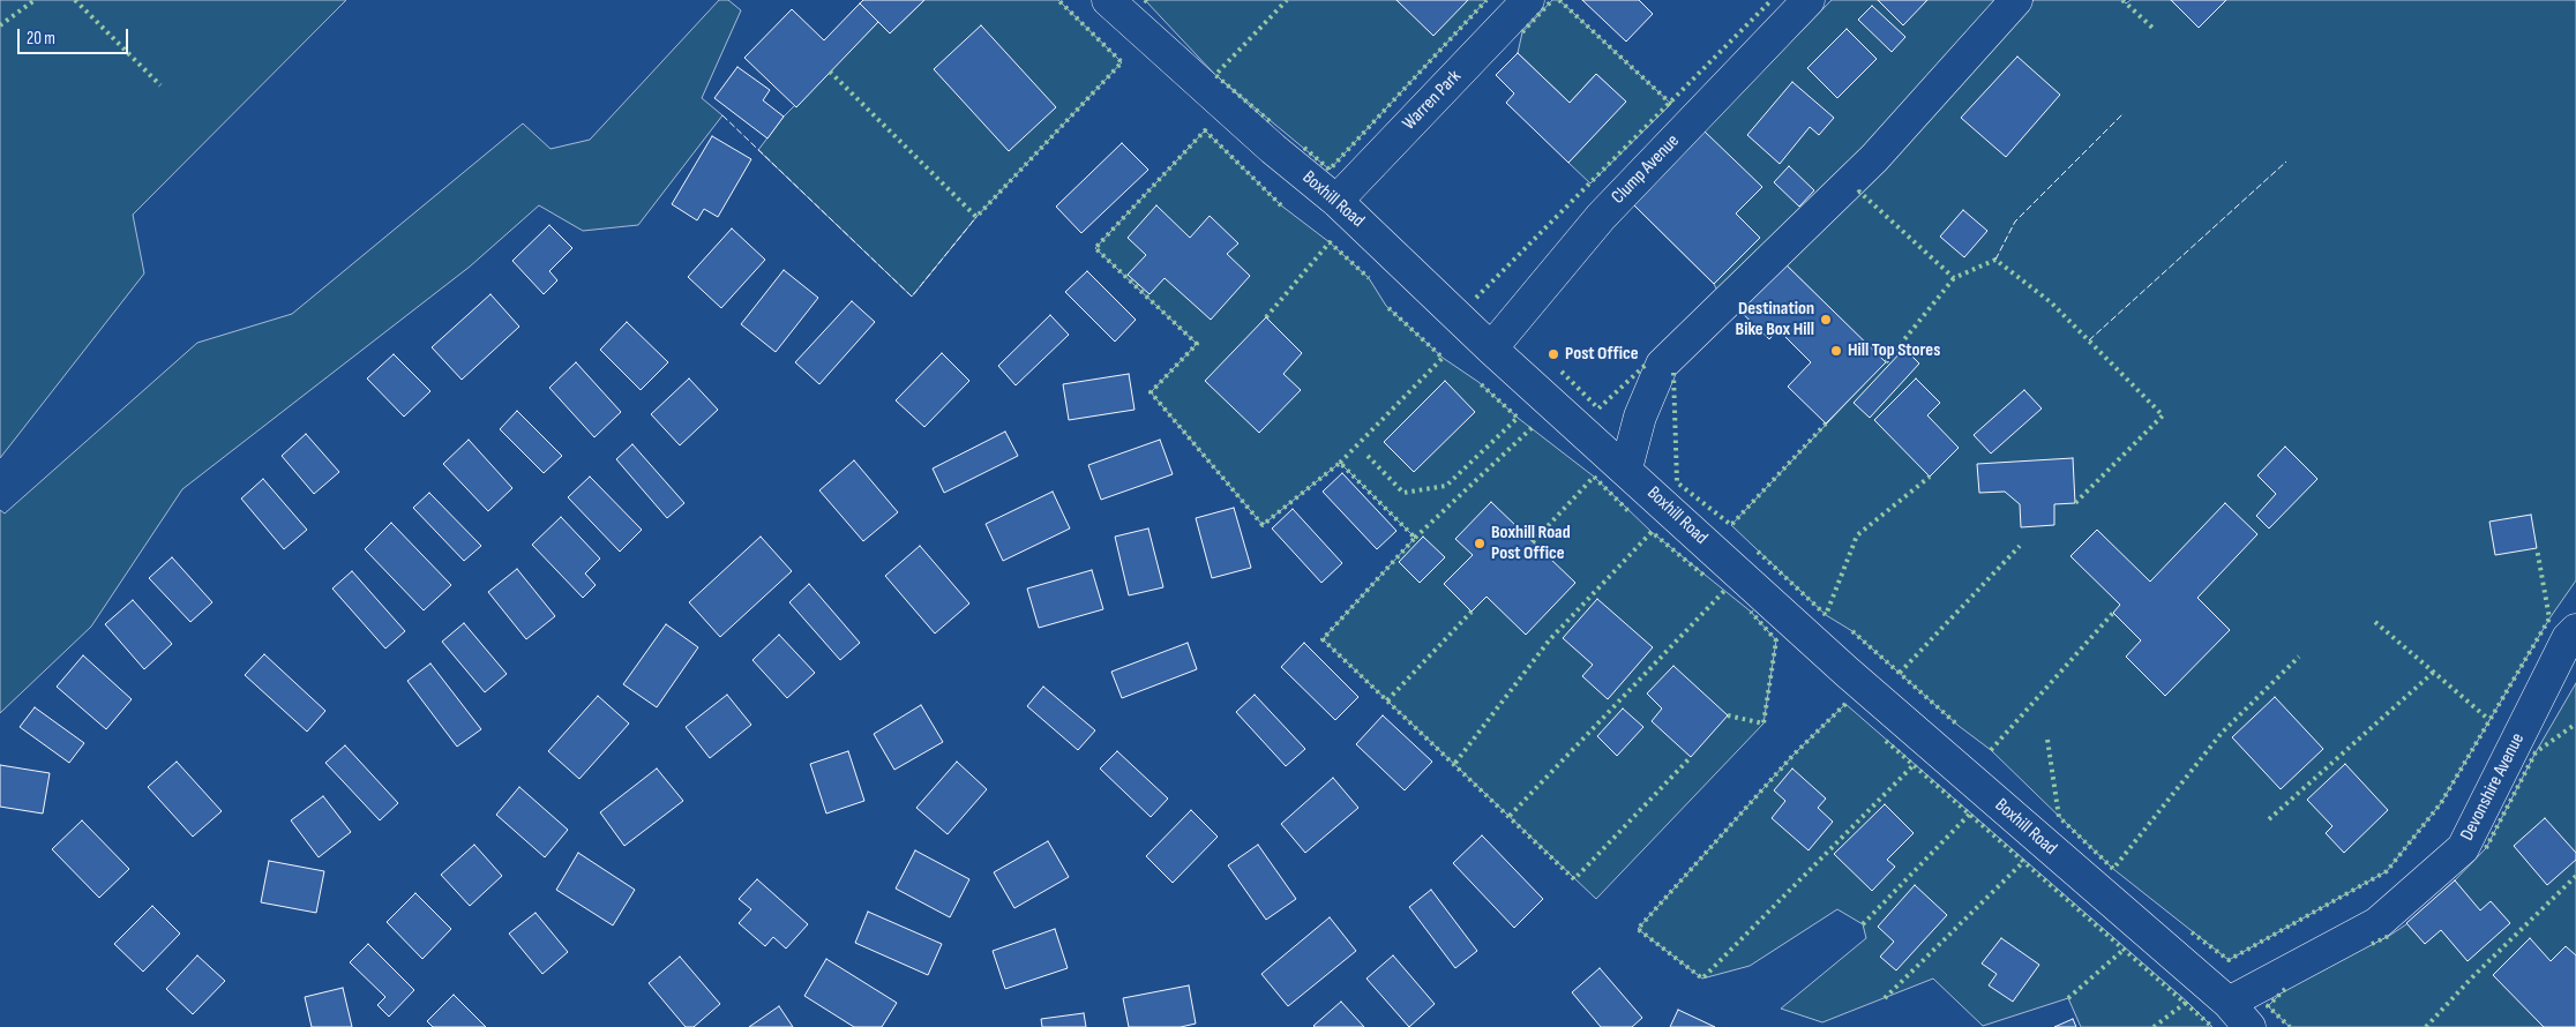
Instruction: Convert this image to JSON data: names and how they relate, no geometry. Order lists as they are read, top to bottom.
{
  "streets": {
    "street": [
      "Warren Park",
      "Clump Avenue",
      "Boxhill Road",
      "Devonshire Avenue"
    ]
  },
  "crossings": [
    ["Warren Park", "Boxhill Road"],
    ["Clump Avenue", "Boxhill Road"],
    ["Boxhill Road", "Devonshire Avenue"]
  ],
  "places": [
    "Destination Bike Box Hill",
    "Hill Top Stores",
    "Post Office",
    "Boxhill Road Post Office"
  ],
  "scale_bar": "20 m"
}
